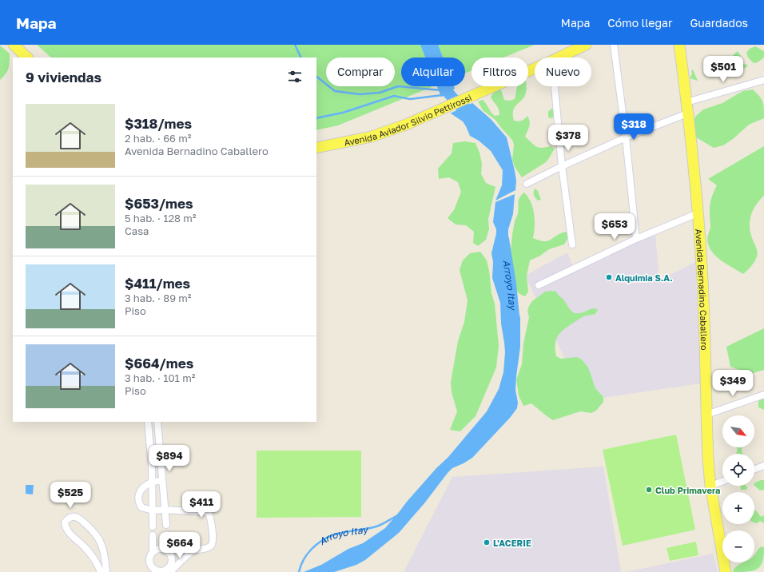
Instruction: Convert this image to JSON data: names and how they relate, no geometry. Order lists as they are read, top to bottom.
{
  "streets": {
    "main road": ["Avenida Aviador Silvio Pettirossi", "Avenida Bernadino Caballero"]
  },
  "water": ["Arroyo Itay"],
  "places": ["Alquimia S.A.", "Club Primavera", "L'ACERIE"],
  "north": "bottom right",
  "page": {
    "header": "Mapa",
    "nav": ["Mapa", "Cómo llegar", "Guardados"],
    "price": [
      "$501",
      "$318",
      "$378",
      "$653",
      "$349",
      "$894",
      "$525",
      "$411",
      "$664"
    ],
    "chip": [
      "Comprar",
      "Alquilar",
      "Filtros",
      "Nuevo"
    ],
    "heading": "9 viviendas",
    "list": [
      {
        "name": "$318/mes",
        "note": "2 hab. · 66 m² · Avenida Bernadino Caballero"
      },
      {
        "name": "$653/mes",
        "note": "5 hab. · 128 m² · Casa"
      },
      {
        "name": "$411/mes",
        "note": "3 hab. · 89 m² · Piso"
      },
      {
        "name": "$664/mes",
        "note": "3 hab. · 101 m² · Piso"
      }
    ],
    "map_buttons": ["+", "−"]
  }
}
